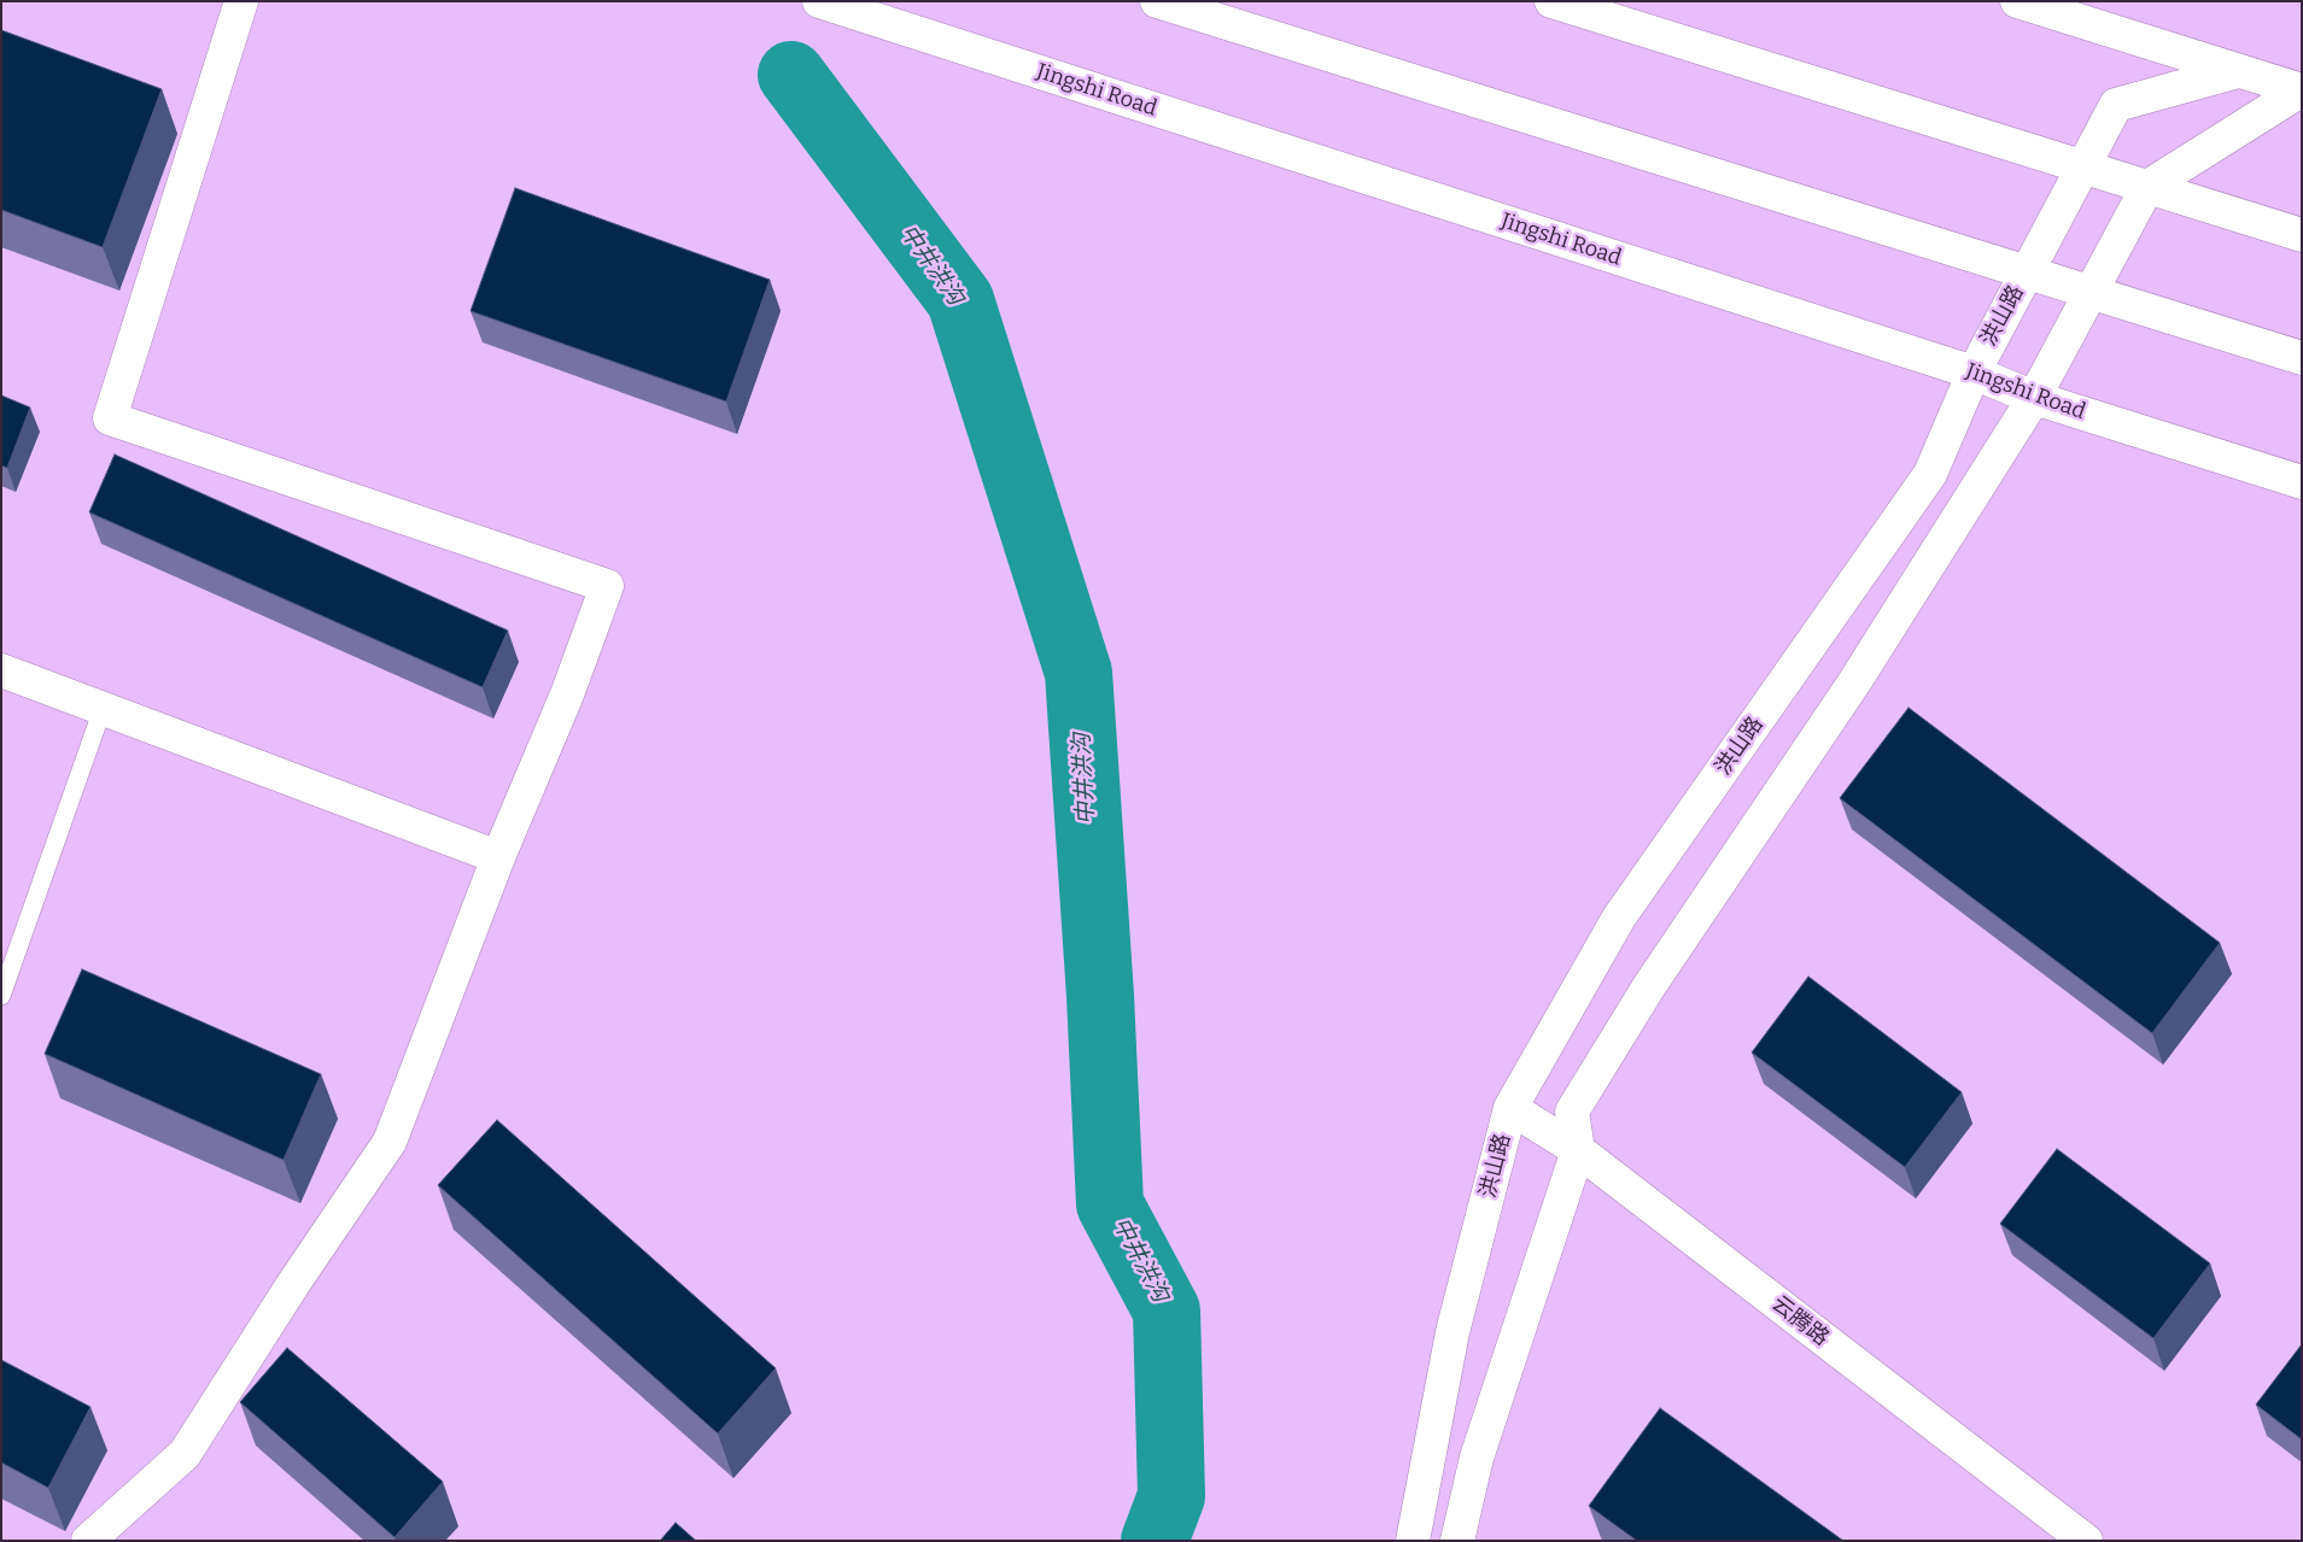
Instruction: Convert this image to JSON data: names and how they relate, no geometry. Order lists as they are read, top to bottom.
{
  "streets": {
    "main road": ["Jingshi Road", "洪山路", "云腾路"]
  },
  "crossings": [
    ["Jingshi Road", "洪山路"],
    ["洪山路", "云腾路"]
  ],
  "water": ["中井洪沟"]
}
